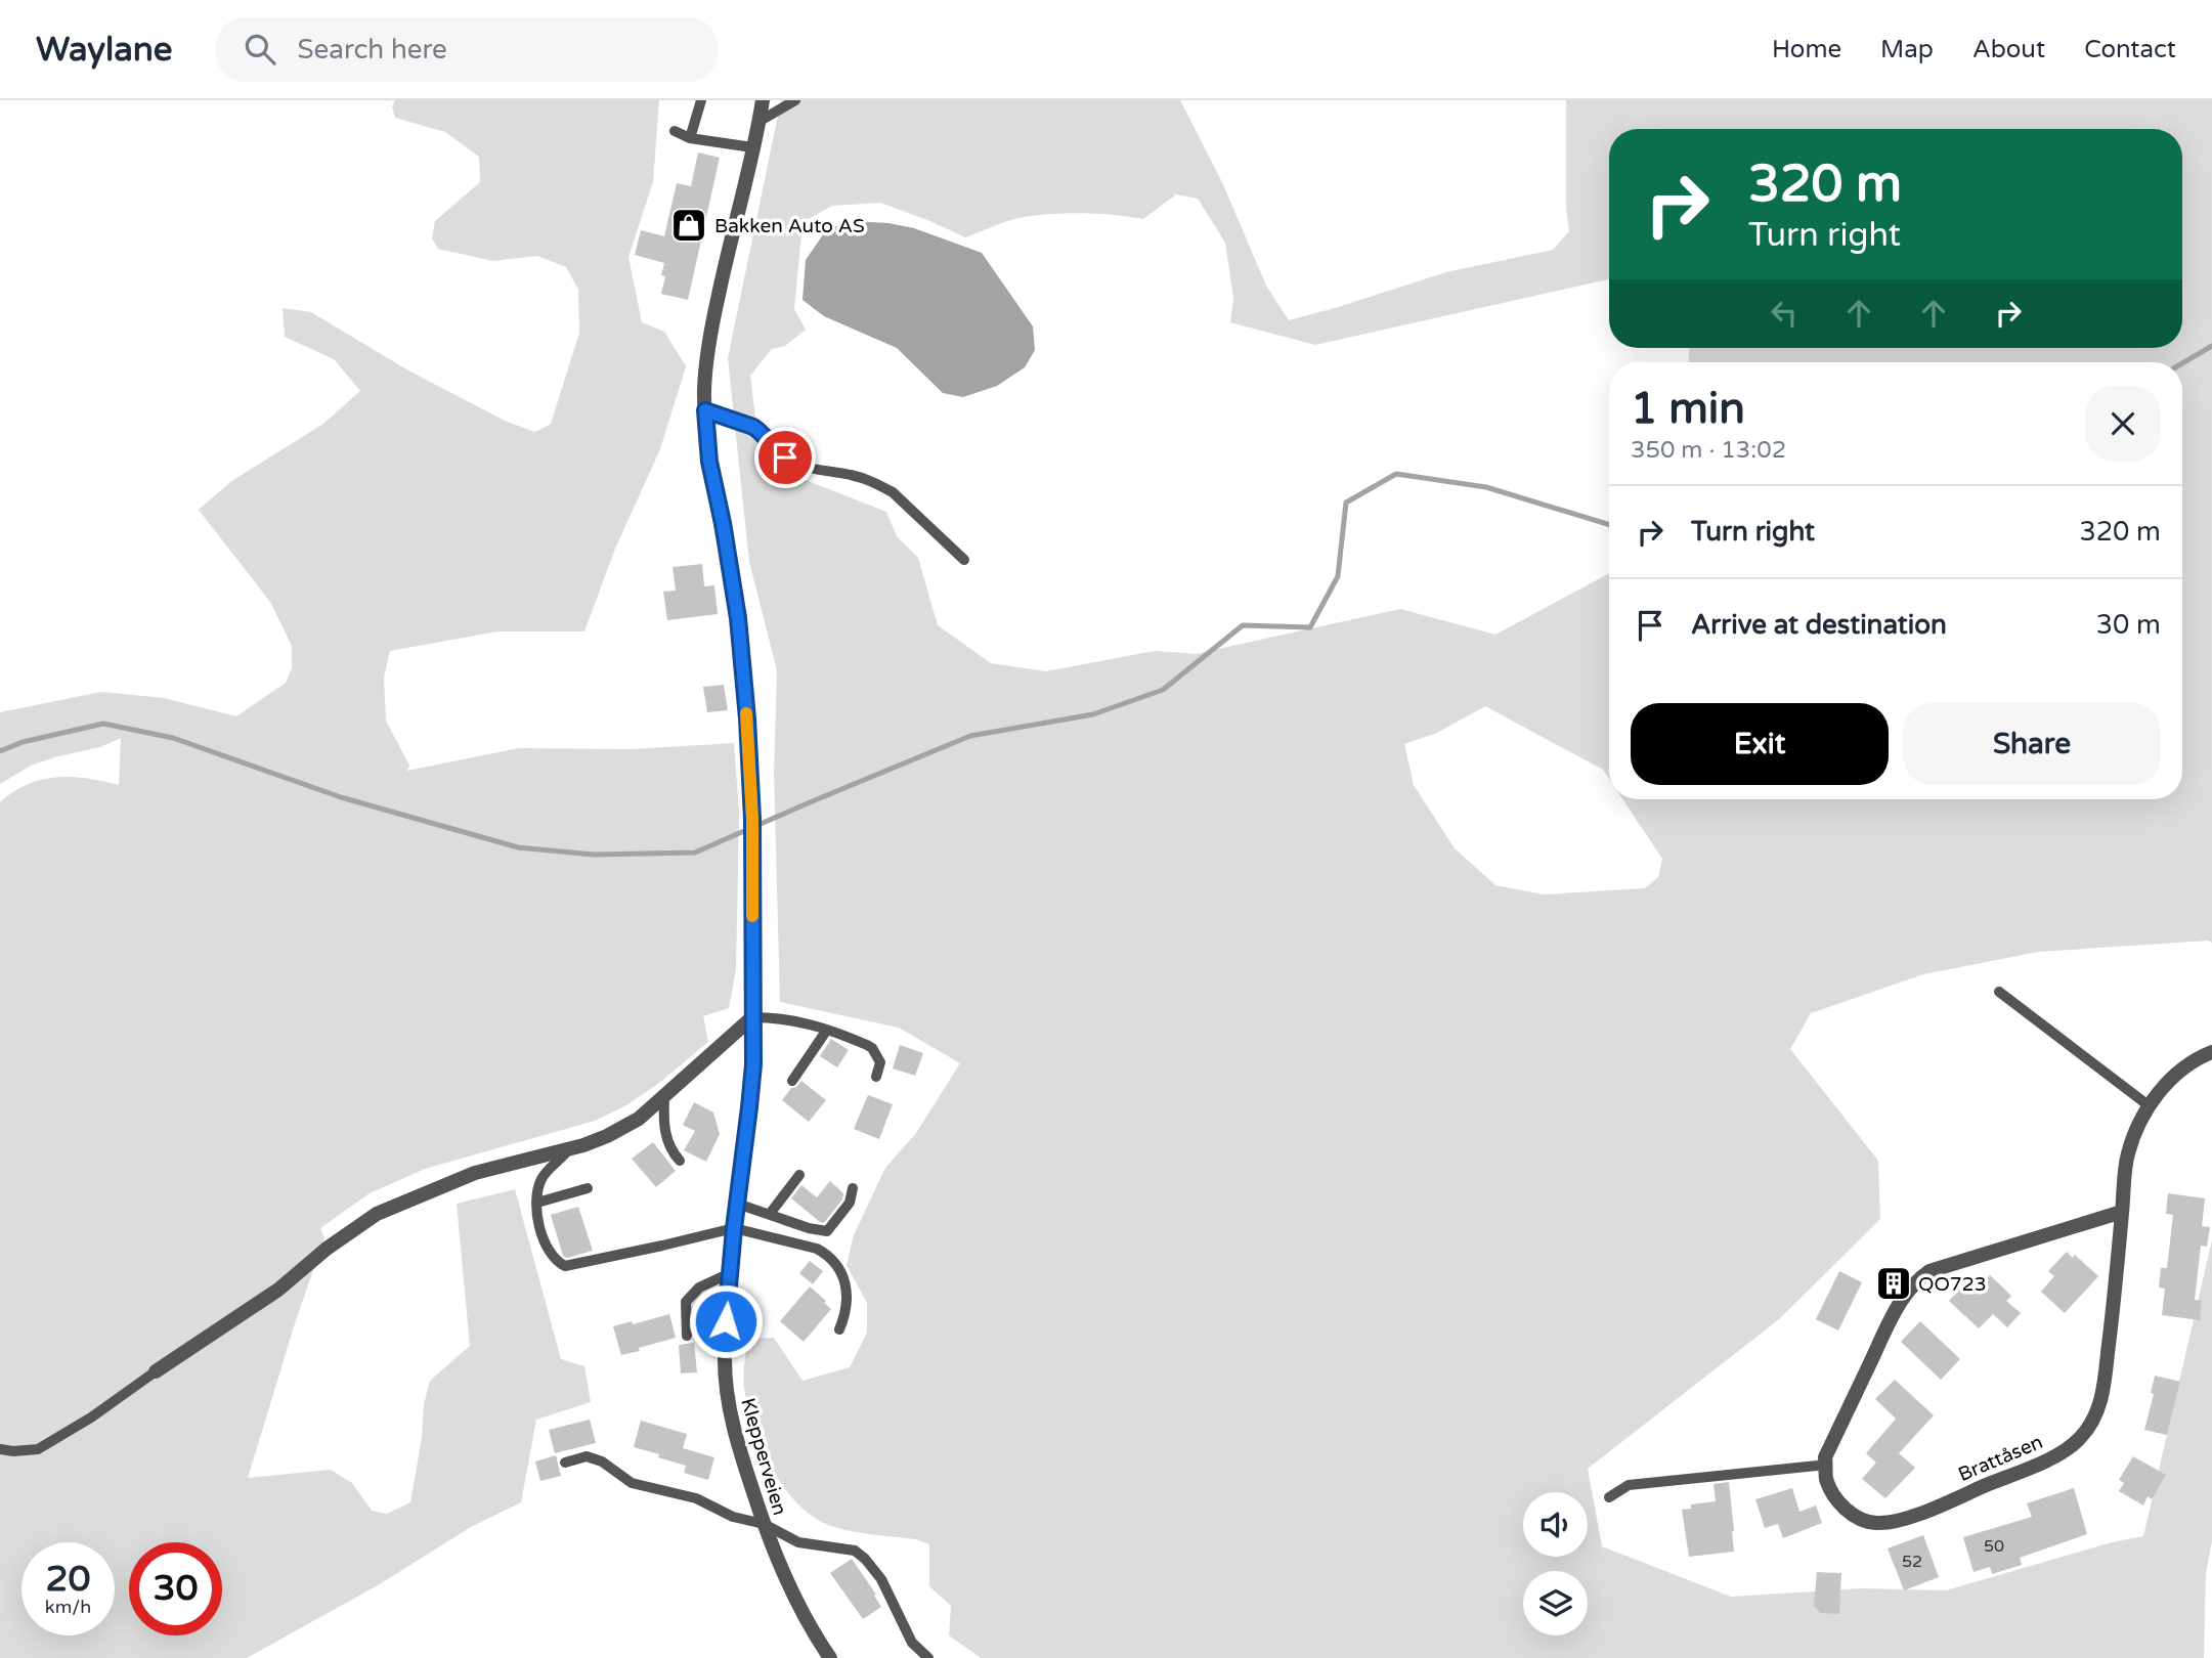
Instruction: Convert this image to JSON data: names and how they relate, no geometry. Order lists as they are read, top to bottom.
{
  "streets": {
    "street": ["Klepperveien", "Brattåsen"]
  },
  "places": {
    "shop": ["Bakken Auto AS"],
    "building": ["QO723"]
  },
  "house_numbers": ["50", "52"],
  "page": {
    "header": "Waylane",
    "search": "Search here",
    "nav": [
      "Home",
      "Map",
      "About",
      "Contact"
    ],
    "turn": ["320 m", "Turn right"],
    "heading": ["1 min", "350 m · 13:02"],
    "list": [
      {
        "name": "Turn right",
        "value": "320 m"
      },
      {
        "name": "Arrive at destination",
        "value": "30 m"
      }
    ],
    "buttons": ["Exit", "Share"],
    "speed": "20 km/h",
    "limit": "30"
  }
}
